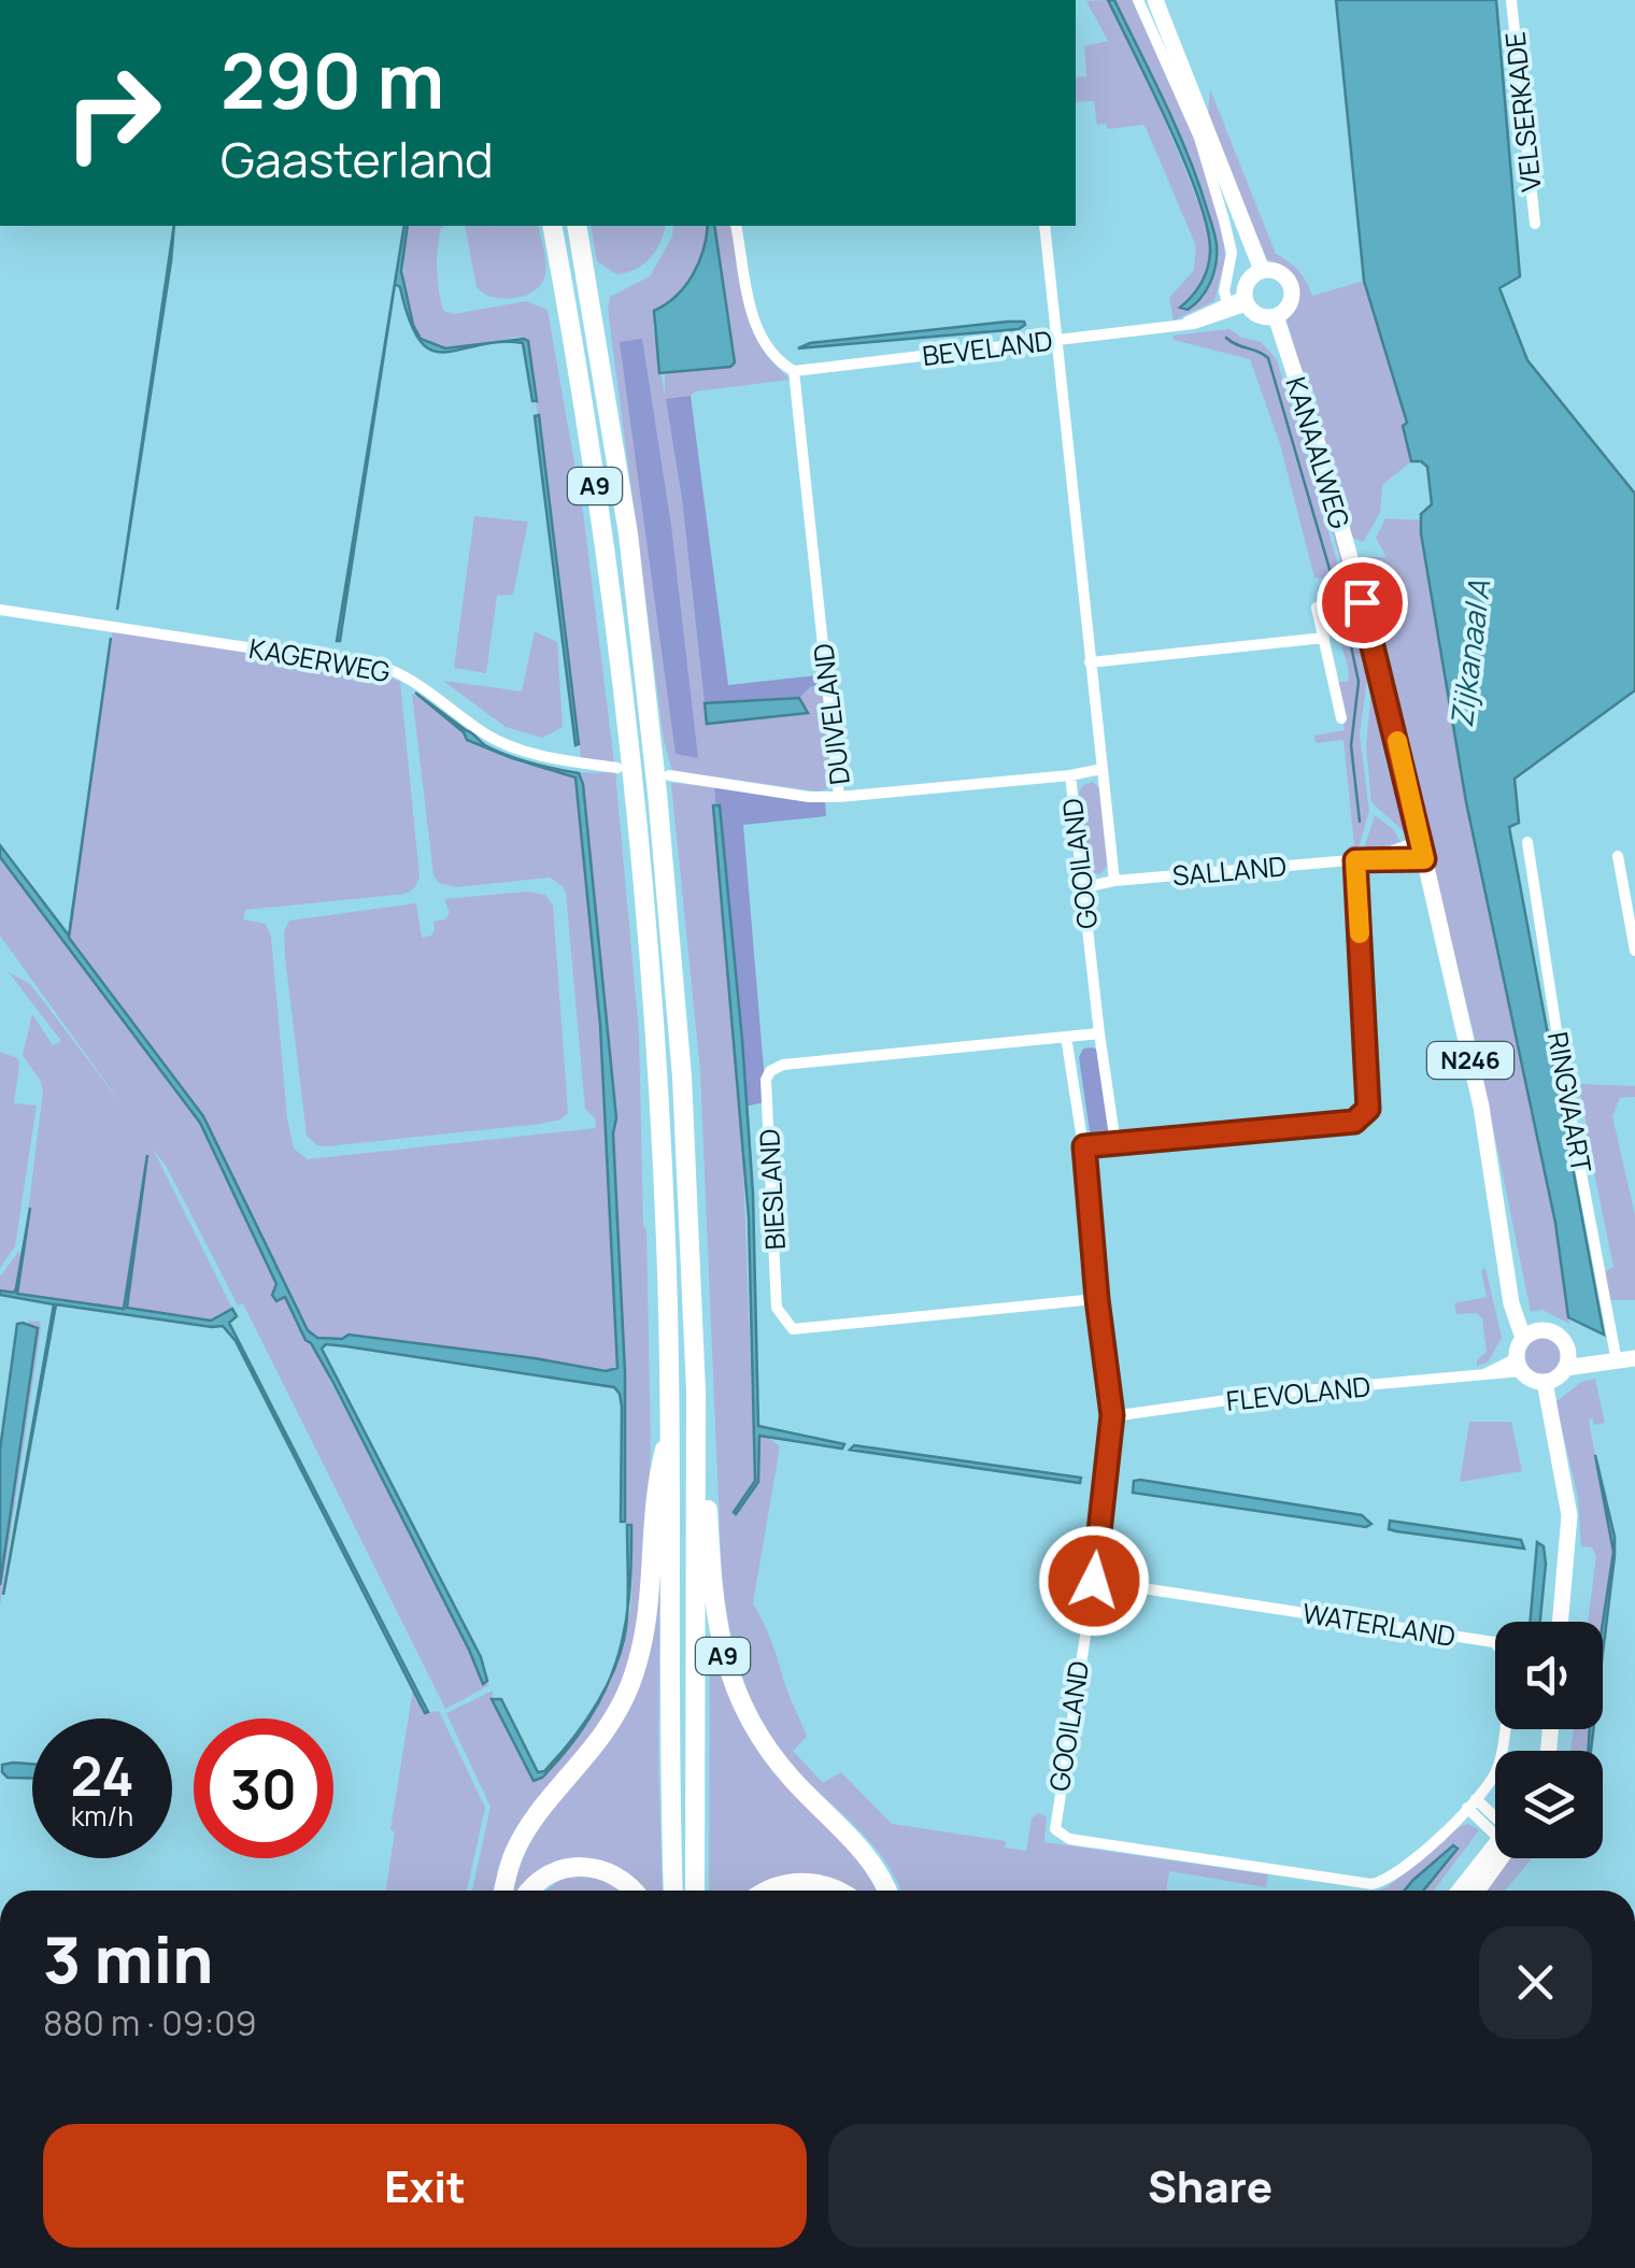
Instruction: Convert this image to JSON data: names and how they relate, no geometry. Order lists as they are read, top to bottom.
{
  "streets": {
    "highway": ["A9"],
    "main road": ["KANAALWEG", "N246"],
    "street": [
      "VELSERKADE",
      "BEVELAND",
      "KAGERWEG",
      "DUIVELAND",
      "GOOILAND",
      "SALLAND",
      "RINGVAART",
      "BIESLAND",
      "FLEVOLAND",
      "WATERLAND"
    ]
  },
  "crossings": [
    ["BEVELAND", "KANAALWEG"],
    ["BEVELAND", "DUIVELAND"],
    ["BEVELAND", "GOOILAND"],
    ["BEVELAND", "N246"],
    ["KANAALWEG", "SALLAND"],
    ["KANAALWEG", "N246"],
    ["KANAALWEG", "FLEVOLAND"],
    ["DUIVELAND", "GOOILAND"],
    ["GOOILAND", "SALLAND"],
    ["GOOILAND", "BIESLAND"],
    ["GOOILAND", "FLEVOLAND"],
    ["GOOILAND", "WATERLAND"],
    ["N246", "FLEVOLAND"]
  ],
  "water": ["Zijkanaal A"],
  "page": {
    "turn": ["290 m", "Gaasterland"],
    "speed": "24 km/h",
    "limit": "30",
    "heading": ["3 min", "880 m · 09:09"],
    "buttons": ["Exit", "Share"]
  }
}
